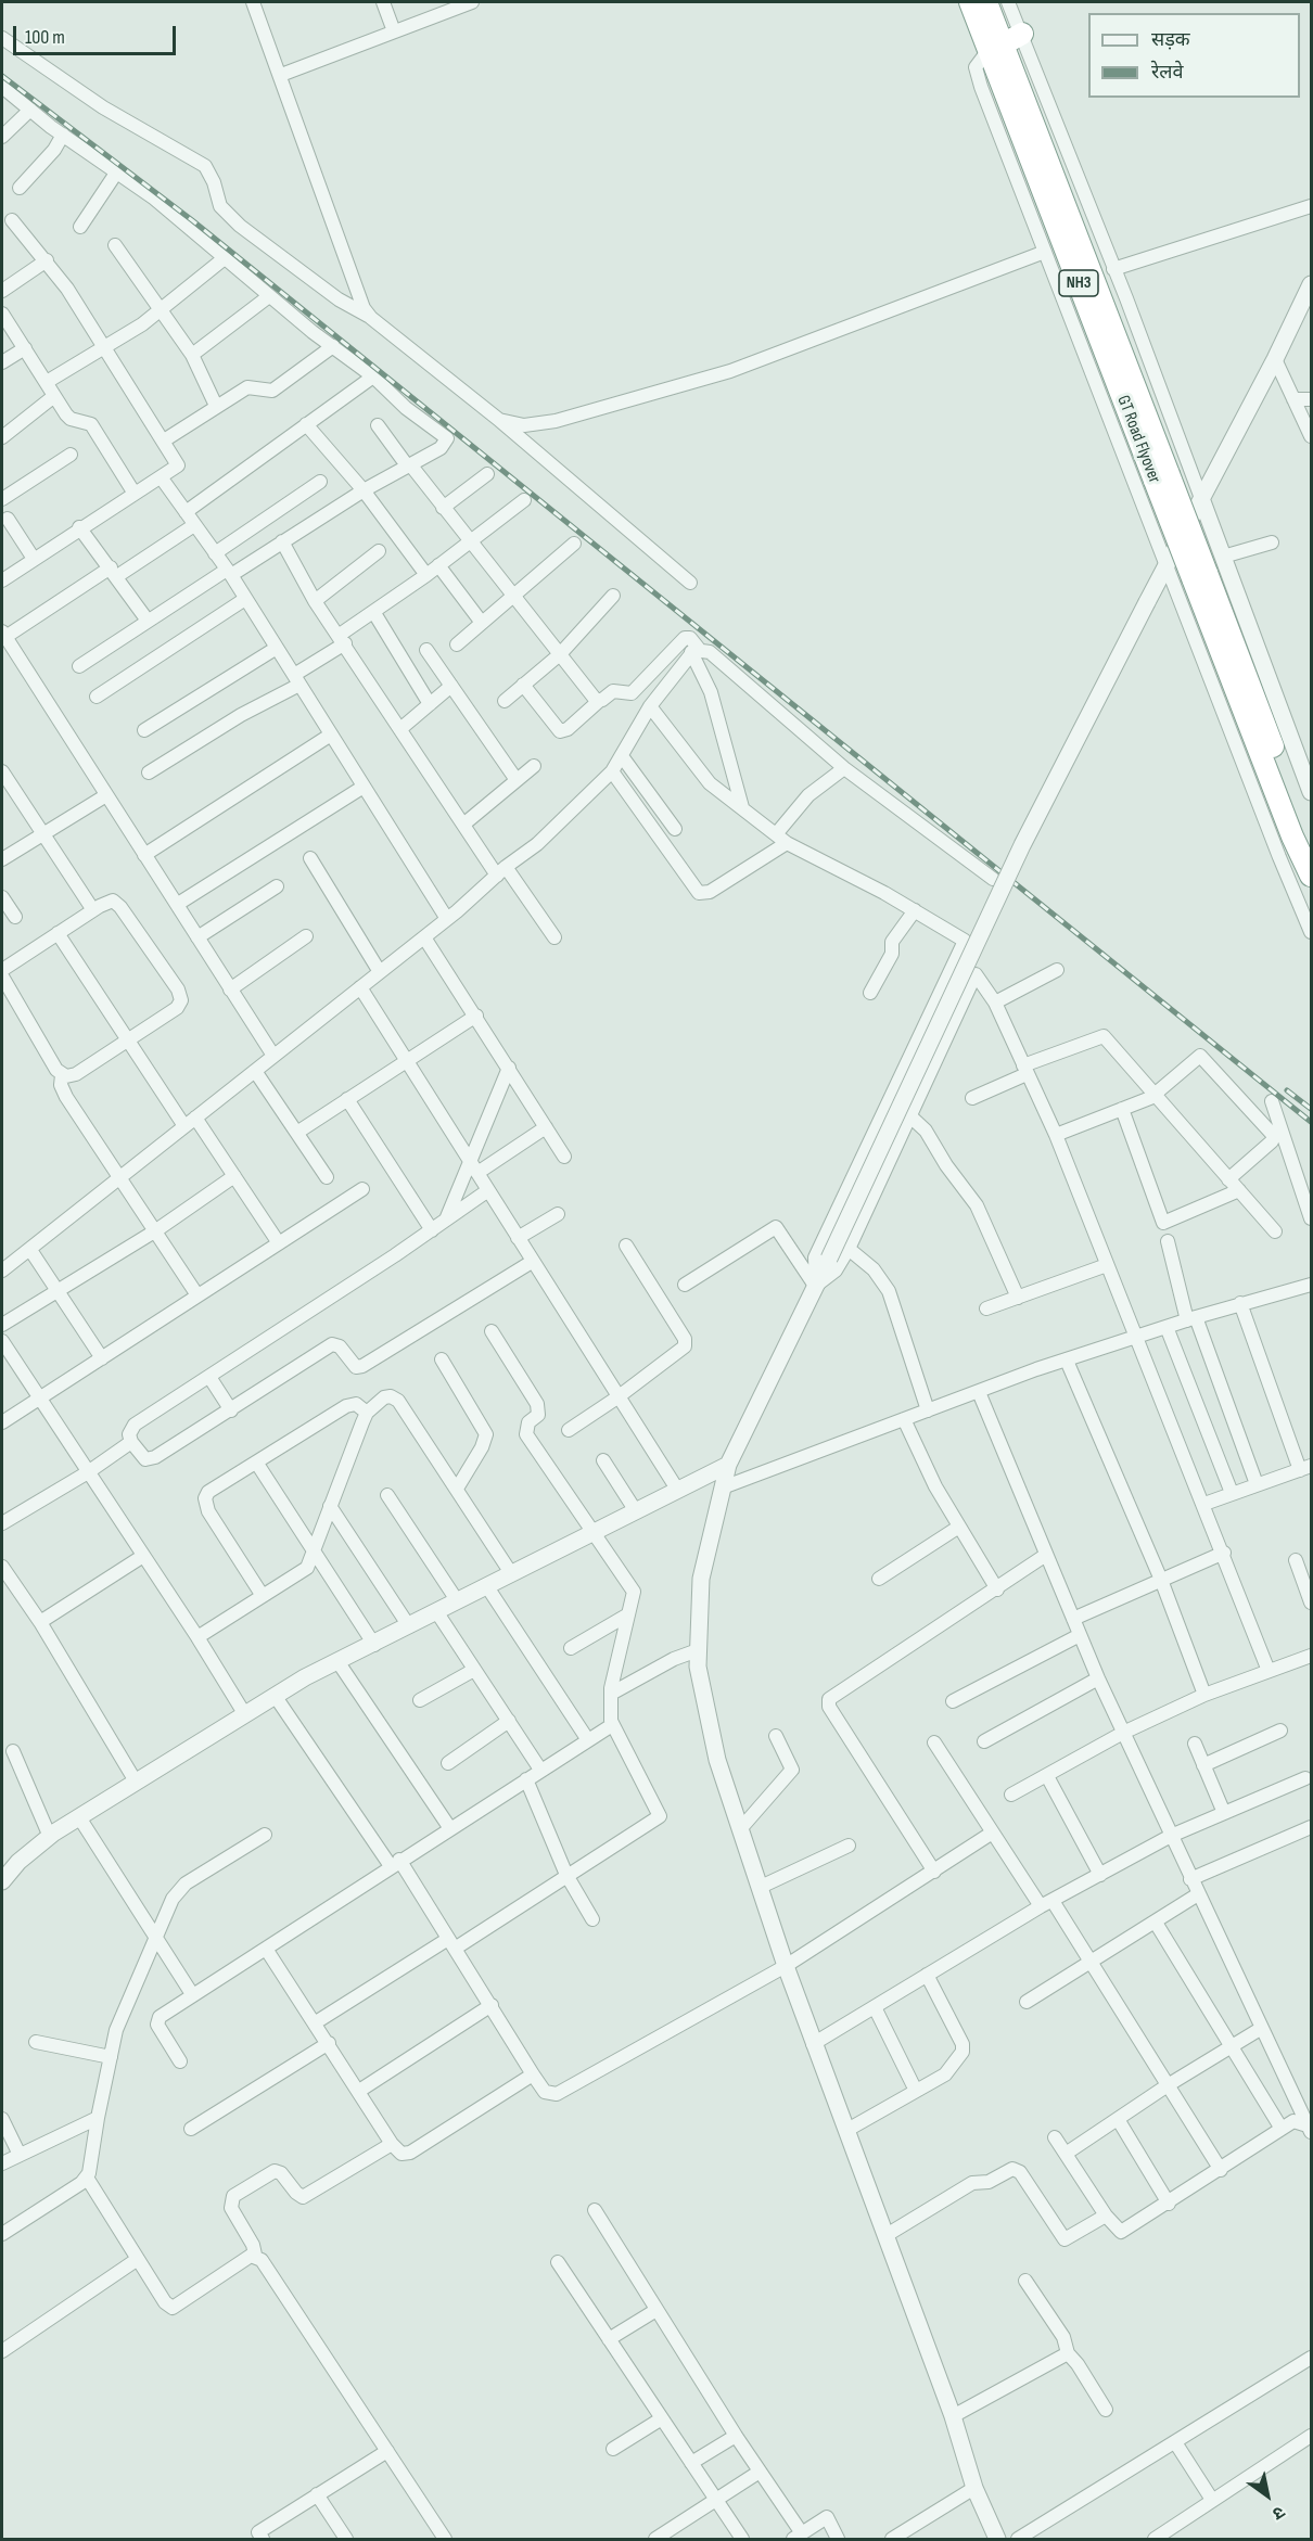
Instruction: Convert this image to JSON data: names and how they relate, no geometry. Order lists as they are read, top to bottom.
{
  "streets": {
    "highway": ["NH3", "GT Road Flyover"]
  },
  "legend": ["सड़क", "रेलवे"],
  "scale_bar": "100 m",
  "north": "bottom right"
}
